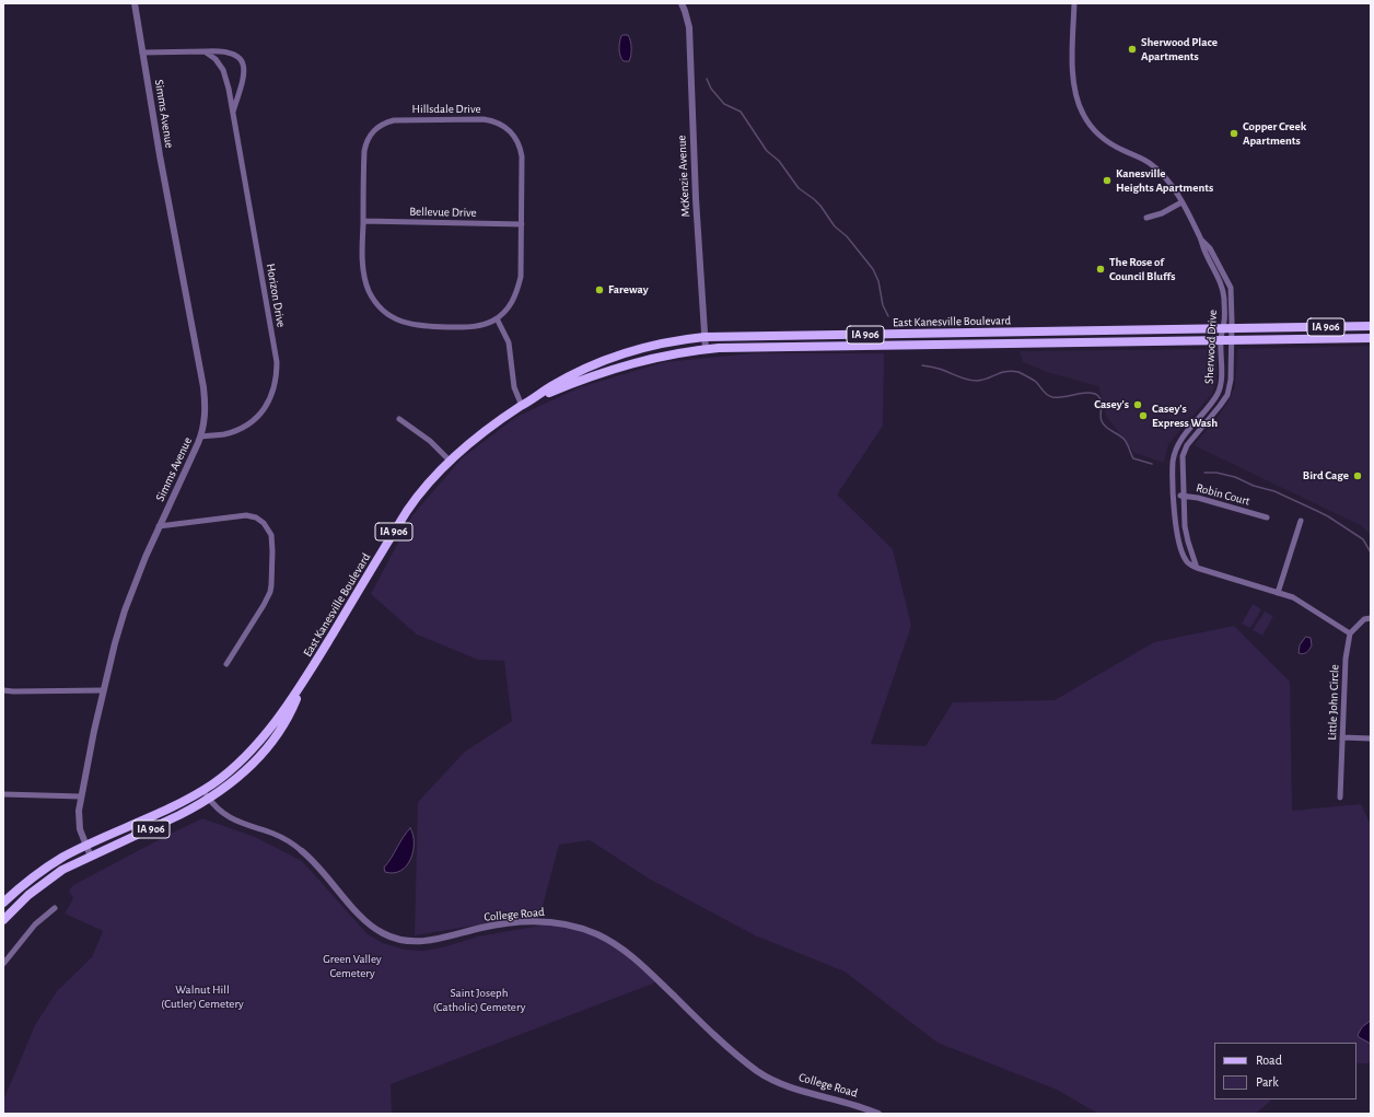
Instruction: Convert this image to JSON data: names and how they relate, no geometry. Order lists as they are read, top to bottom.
{
  "streets": {
    "main road": ["East Kanesville Boulevard", "IA 906"],
    "street": [
      "Hillsdale Drive",
      "Simms Avenue",
      "McKenzie Avenue",
      "Bellevue Drive",
      "Horizon Drive",
      "Sherwood Drive",
      "Robin Court",
      "Little John Circle",
      "College Road"
    ]
  },
  "crossings": [
    ["Hillsdale Drive", "Bellevue Drive"],
    ["Simms Avenue", "Horizon Drive"],
    ["Simms Avenue", "East Kanesville Boulevard"],
    ["McKenzie Avenue", "East Kanesville Boulevard"],
    ["East Kanesville Boulevard", "Sherwood Drive"],
    ["East Kanesville Boulevard", "College Road"],
    ["Sherwood Drive", "Robin Court"],
    ["Sherwood Drive", "Little John Circle"]
  ],
  "parks": ["Green Valley Cemetery", "Walnut Hill (Cutler) Cemetery", "Saint Joseph (Catholic) Cemetery"],
  "places": [
    "Sherwood Place Apartments",
    "Copper Creek Apartments",
    "Kanesville Heights Apartments",
    "The Rose of Council Bluffs",
    "Fareway",
    "Casey's",
    "Casey's Express Wash",
    "Bird Cage"
  ],
  "legend": ["Road", "Park"]
}
